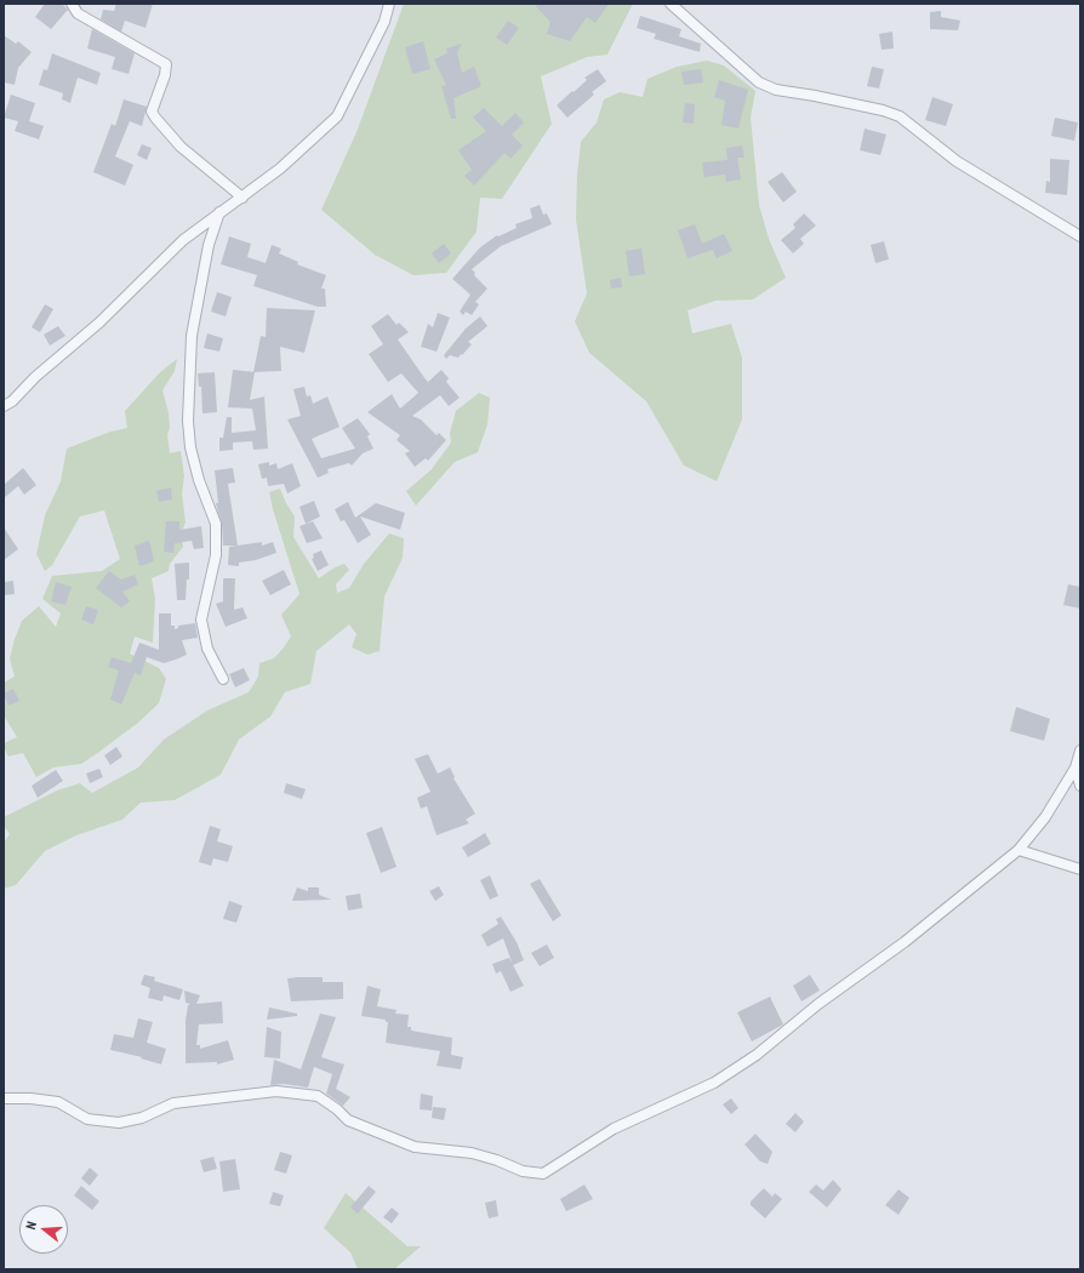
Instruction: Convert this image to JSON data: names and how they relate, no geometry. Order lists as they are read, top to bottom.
{
  "north": "left"
}
